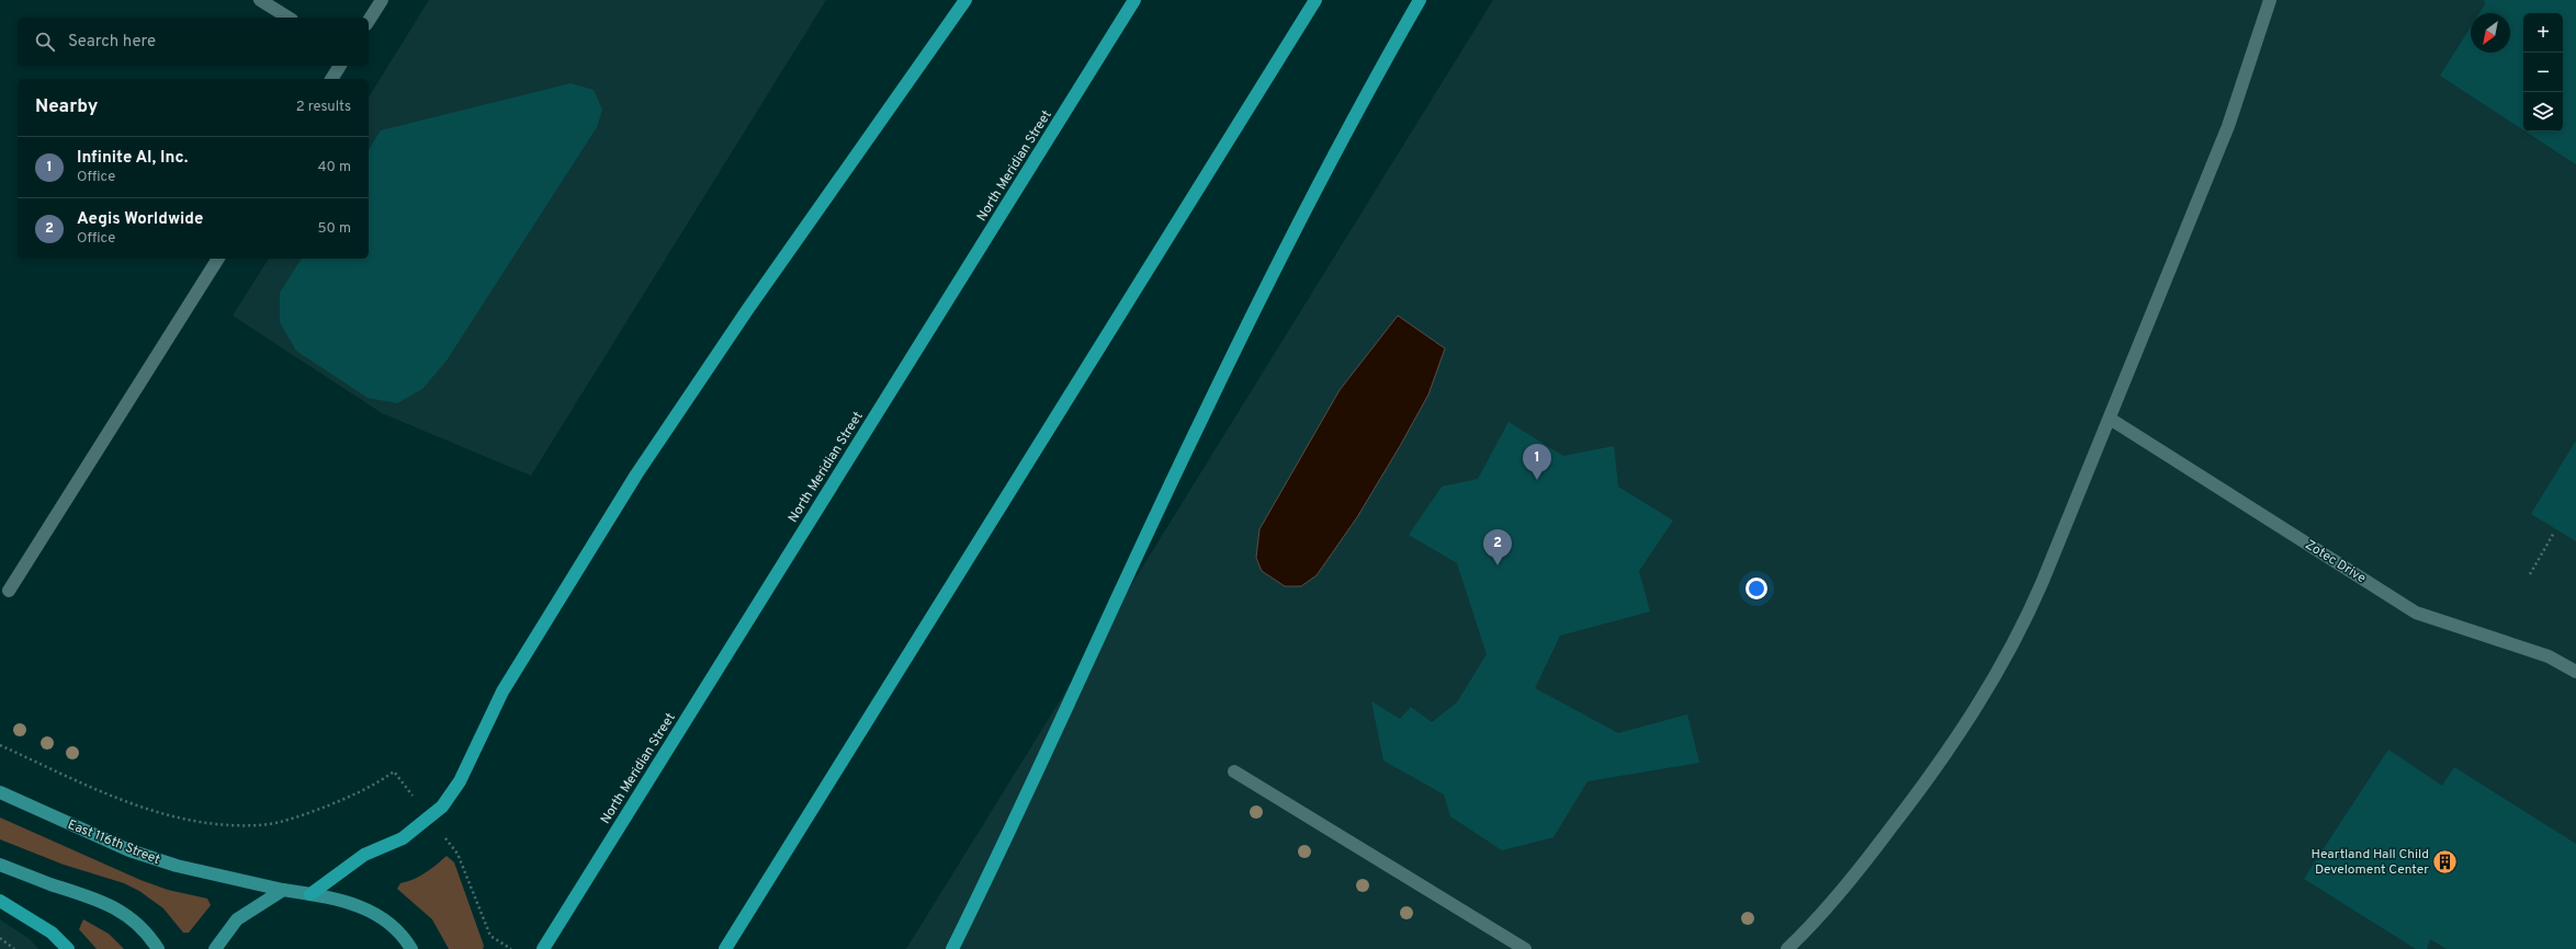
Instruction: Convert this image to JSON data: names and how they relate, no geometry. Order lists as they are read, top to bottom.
{
  "streets": {
    "highway": ["North Meridian Street"],
    "main road": ["East 116th Street"],
    "street": ["Zotec Drive"]
  },
  "places": {
    "building": ["Heartland Hall Child Develoment Center"]
  },
  "north": "bottom left",
  "page": {
    "map_buttons": ["+", "−"],
    "search": "Search here",
    "heading": ["Nearby", "2 results"],
    "list": [
      {
        "mark": "1",
        "name": "Infinite AI, Inc.",
        "note": "Office",
        "value": "40 m"
      },
      {
        "mark": "2",
        "name": "Aegis Worldwide",
        "note": "Office",
        "value": "50 m"
      }
    ],
    "pins": ["1", "2"]
  }
}
